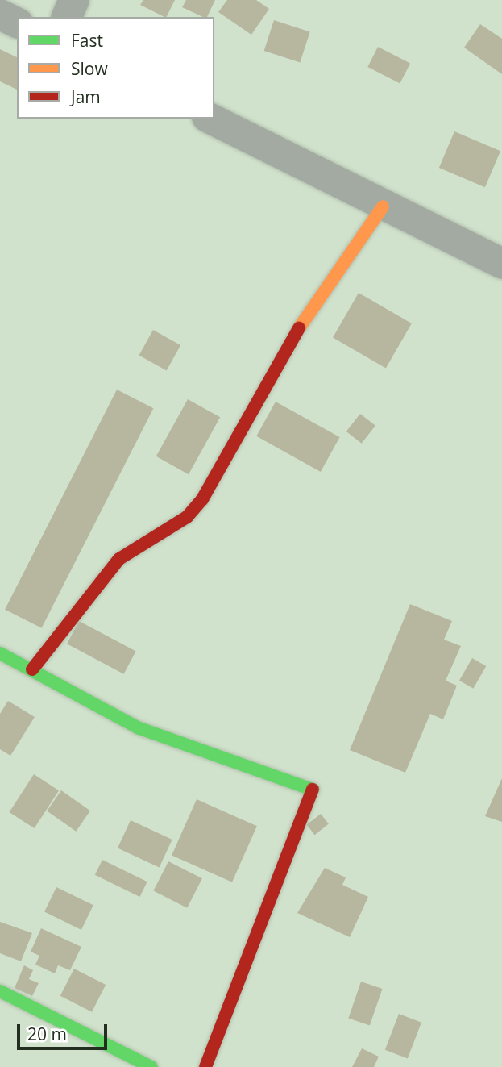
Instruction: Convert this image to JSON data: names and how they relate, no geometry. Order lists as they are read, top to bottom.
{
  "legend": ["Fast", "Slow", "Jam"],
  "scale_bar": "20 m"
}
